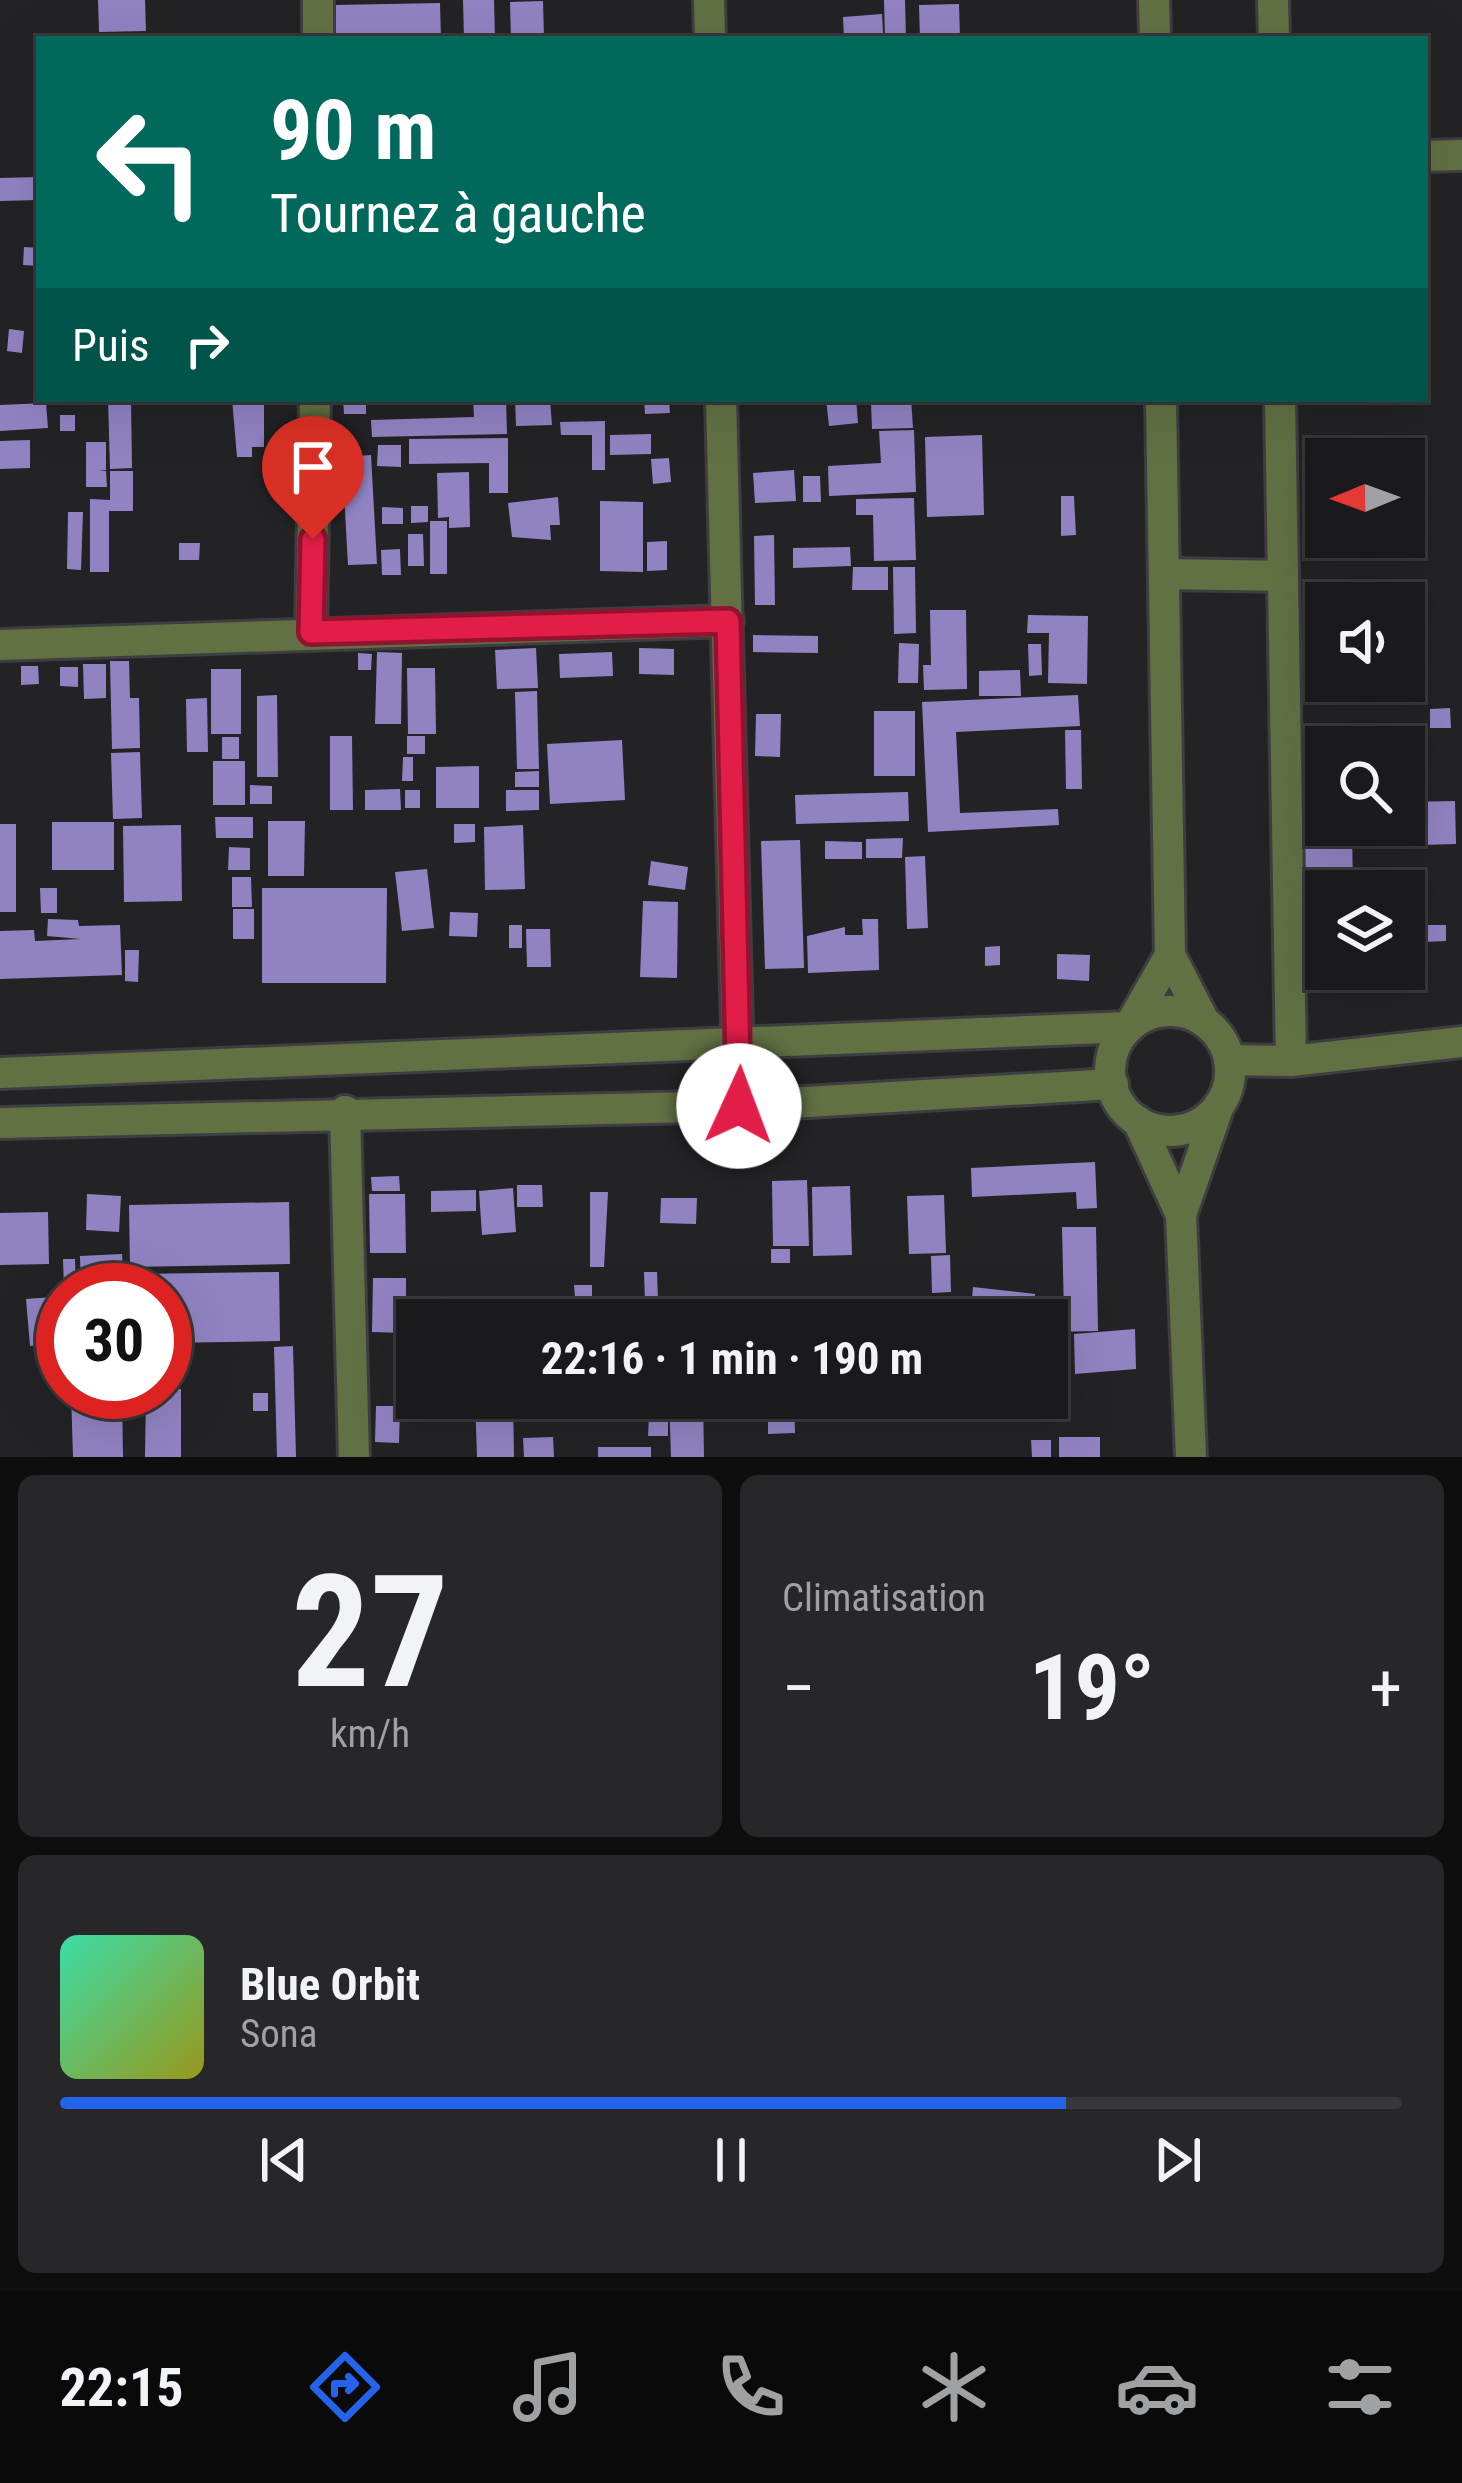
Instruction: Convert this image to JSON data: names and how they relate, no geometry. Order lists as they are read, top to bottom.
{
  "north": "left",
  "page": {
    "turn": ["90 m", "Tournez à gauche"],
    "then": "Puis",
    "limit": "30",
    "trip": "22:16 · 1 min · 190 m",
    "tile": [
      ["27", "km/h"],
      "Climatisation"
    ],
    "heat": ["−", "19°", "+"],
    "song": ["Blue Orbit", "Sona"],
    "tabs": "22:15"
  }
}
